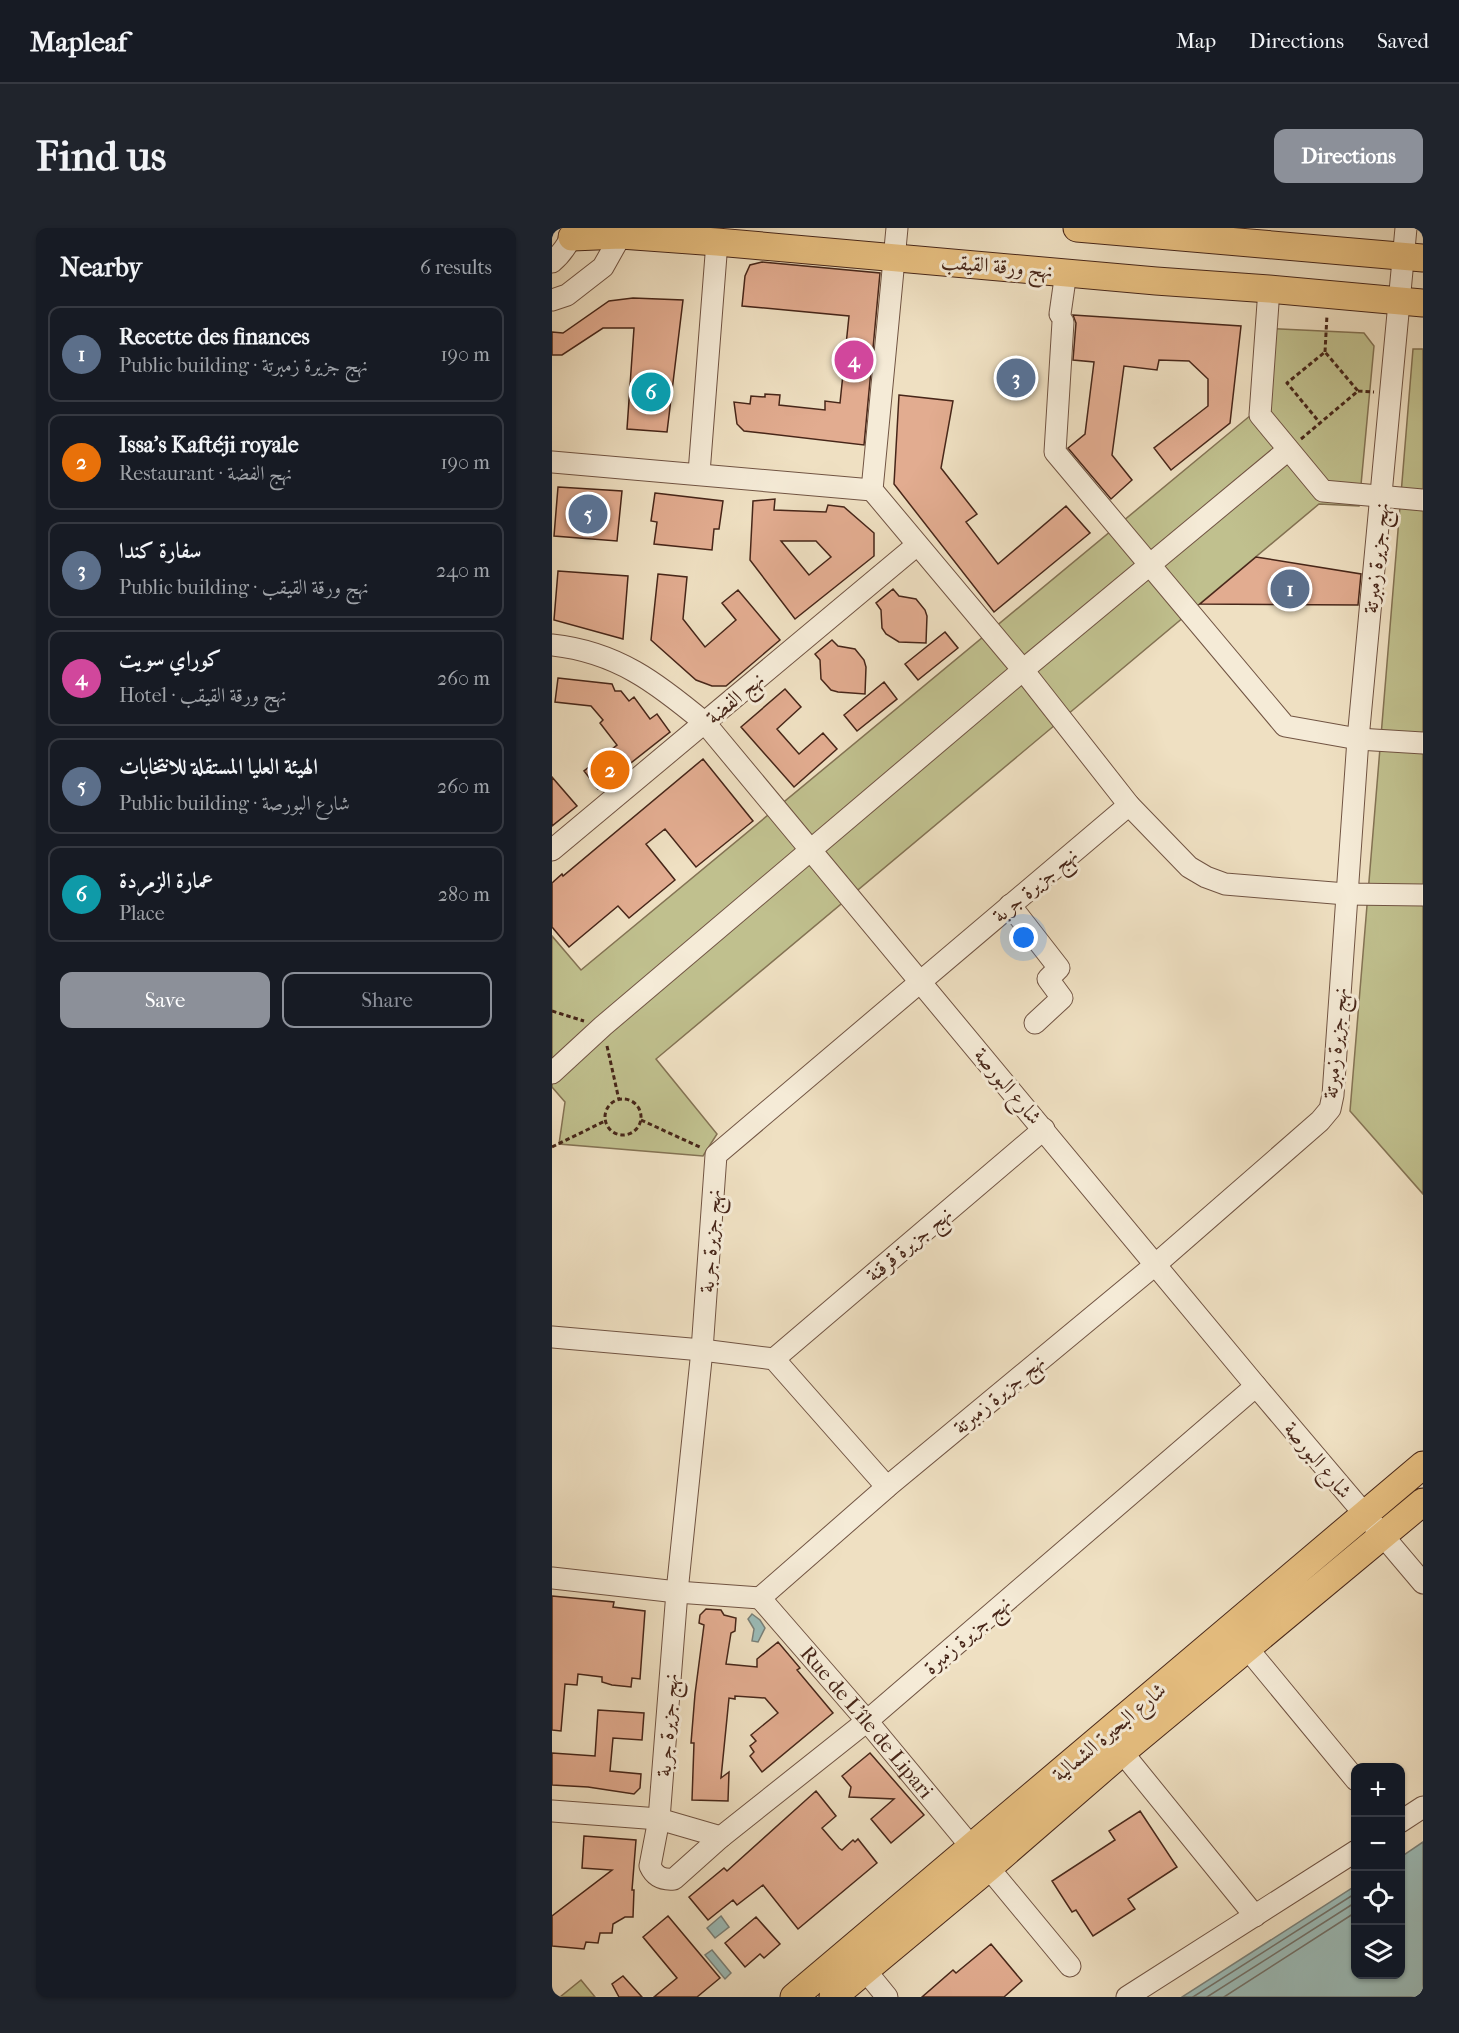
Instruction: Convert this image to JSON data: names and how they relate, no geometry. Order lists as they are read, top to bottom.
{
  "streets": {
    "main road": ["نهج ورقة القيقب", "شارع البحيرة الشمالية"],
    "street": [
      "نهج جزيرة زمبرتة",
      "نهج الفضة",
      "نهج جزيرة جربة",
      "شارع البورصة",
      "نهج جزيرة قرقنة",
      "نهج جزيرة زمبرة",
      "Rue de L'île de Lipari"
    ]
  },
  "crossings": [
    ["نهج ورقة القيقب", "نهج جزيرة زمبرتة"],
    ["نهج جزيرة زمبرتة", "شارع البورصة"],
    ["نهج جزيرة زمبرتة", "Rue de L'île de Lipari"],
    ["نهج الفضة", "شارع البورصة"],
    ["نهج جزيرة جربة", "شارع البورصة"],
    ["نهج جزيرة جربة", "نهج جزيرة زمبرة"],
    ["شارع البورصة", "نهج جزيرة قرقنة"],
    ["شارع البورصة", "نهج جزيرة زمبرة"],
    ["شارع البورصة", "شارع البحيرة الشمالية"],
    ["نهج جزيرة زمبرة", "Rue de L'île de Lipari"],
    ["Rue de L'île de Lipari", "شارع البحيرة الشمالية"]
  ],
  "page": {
    "header": "Mapleaf",
    "nav": ["Map", "Directions", "Saved"],
    "buttons": [
      "Directions",
      ["Save", "Share"]
    ],
    "title": "Find us",
    "heading": ["Nearby", "6 results"],
    "list": [
      {
        "mark": "1",
        "name": "Recette des finances",
        "note": "Public building · نهج جزيرة زمبرتة",
        "value": "190 m"
      },
      {
        "mark": "2",
        "name": "Issa's Kaftéji royale",
        "note": "Restaurant · نهج الفضة",
        "value": "190 m"
      },
      {
        "mark": "3",
        "name": "سفارة كندا",
        "note": "Public building · نهج ورقة القيقب",
        "value": "240 m"
      },
      {
        "mark": "4",
        "name": "كوراي سويت",
        "note": "Hotel · نهج ورقة القيقب",
        "value": "260 m"
      },
      {
        "mark": "5",
        "name": "الهيئة العليا المستقلة للانتخابات",
        "note": "Public building · شارع البورصة",
        "value": "260 m"
      },
      {
        "mark": "6",
        "name": "عمارة الزمردة",
        "note": "Place",
        "value": "280 m"
      }
    ],
    "pins": [
      "4",
      "3",
      "6",
      "5",
      "1",
      "2"
    ],
    "map_buttons": ["+", "−"]
  }
}
